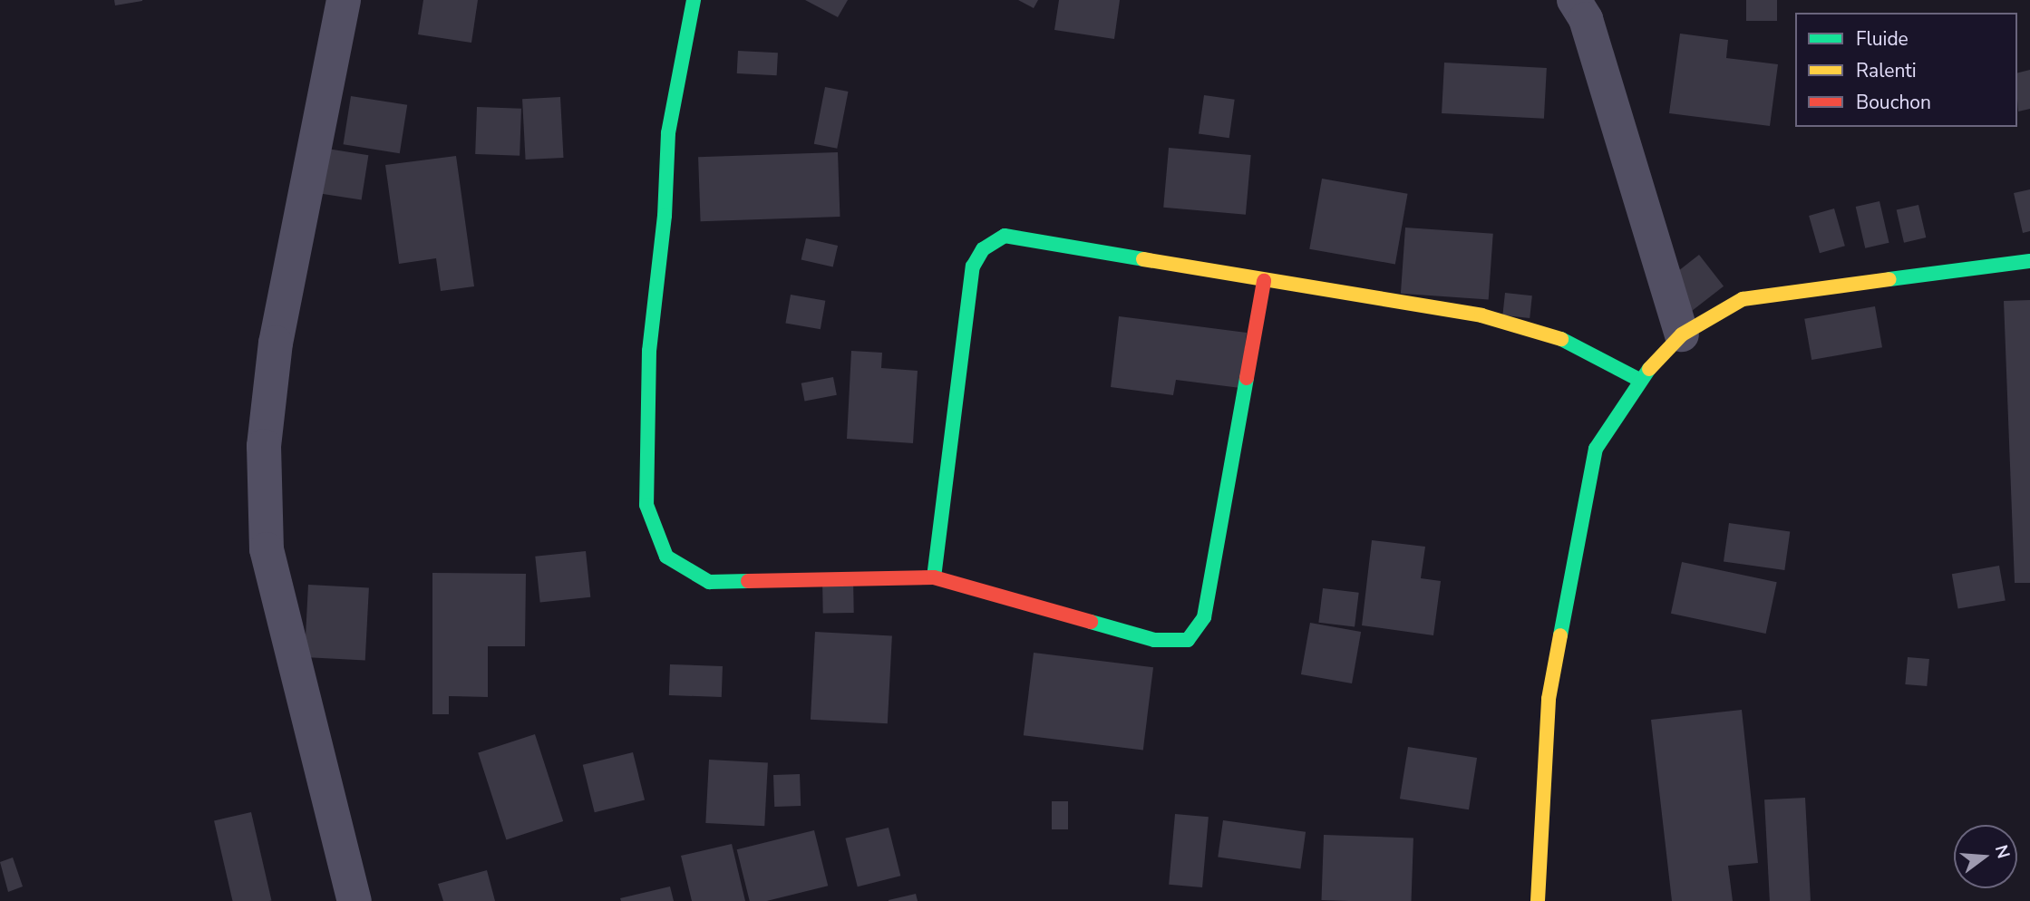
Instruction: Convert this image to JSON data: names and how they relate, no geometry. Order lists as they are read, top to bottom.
{
  "legend": ["Fluide", "Ralenti", "Bouchon"],
  "north": "right"
}
